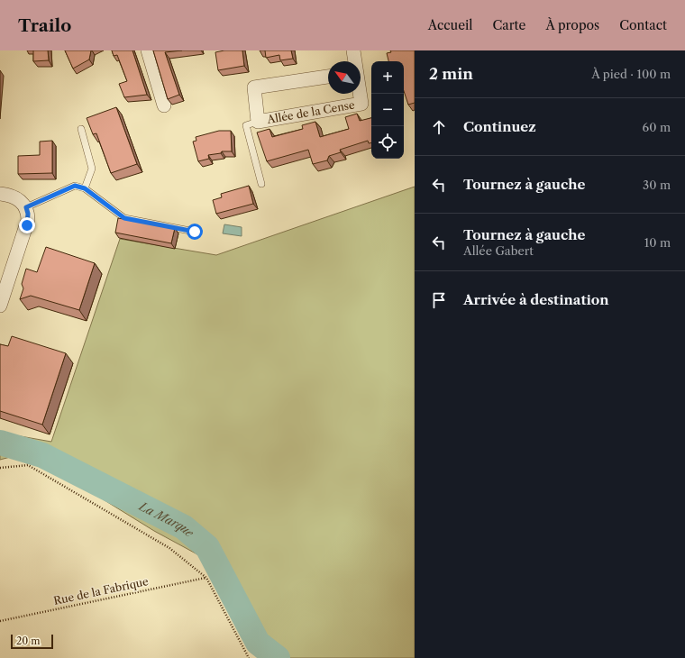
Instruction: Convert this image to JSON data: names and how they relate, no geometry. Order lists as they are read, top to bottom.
{
  "streets": {
    "street": ["Allée de la Cense"],
    "path": ["Rue de la Fabrique"]
  },
  "water": ["La Marque"],
  "scale_bar": "20 m",
  "north": "top left",
  "page": {
    "header": "Trailo",
    "nav": [
      "Accueil",
      "Carte",
      "À propos",
      "Contact"
    ],
    "heading": ["2 min", "À pied · 100 m"],
    "map_buttons": ["+", "−"],
    "list": [
      ["Continuez", "60 m"],
      ["Tournez à gauche", "30 m"],
      ["Tournez à gauche", "Allée Gabert", "10 m"],
      "Arrivée à destination"
    ],
    "scale": "20 m"
  }
}
